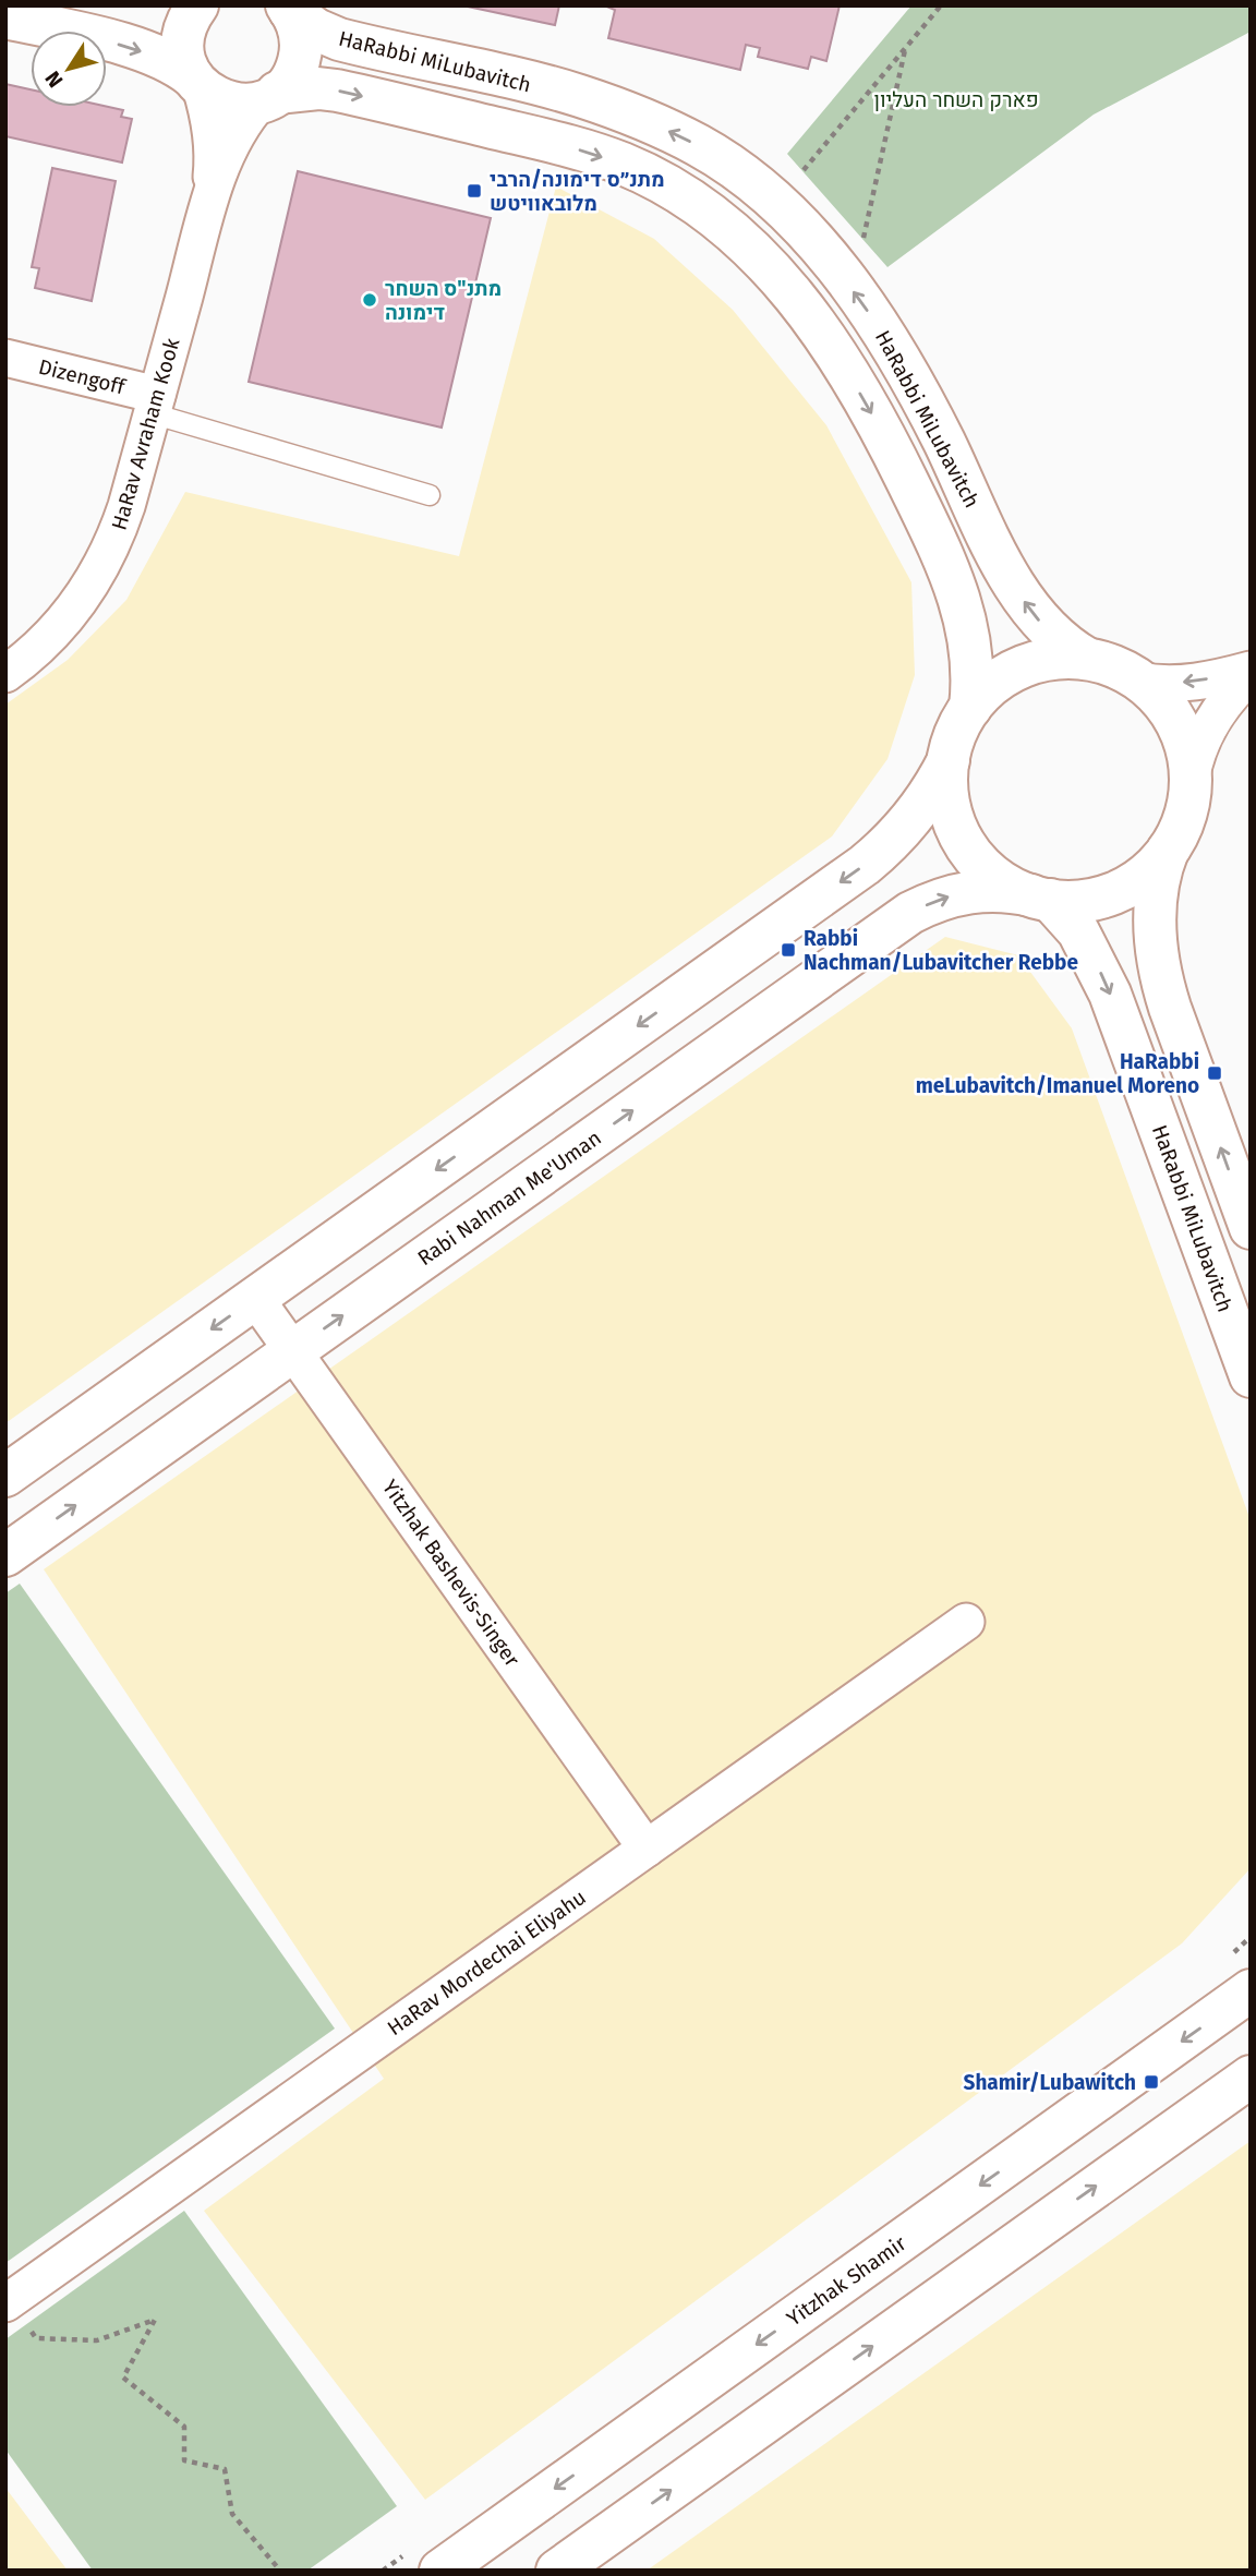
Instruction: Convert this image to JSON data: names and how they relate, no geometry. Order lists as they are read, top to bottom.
{
  "streets": {
    "main road": ["HaRabbi MiLubavitch", "Rabi Nahman Me'Uman", "Yitzhak Shamir"],
    "street": [
      "Dizengoff",
      "HaRav Avraham Kook",
      "Yitzhak Bashevis-Singer",
      "HaRav Mordechai Eliyahu"
    ]
  },
  "crossings": [
    ["HaRabbi MiLubavitch", "Rabi Nahman Me'Uman"],
    ["Dizengoff", "HaRav Avraham Kook"],
    ["Rabi Nahman Me'Uman", "Yitzhak Bashevis-Singer"],
    ["Yitzhak Bashevis-Singer", "HaRav Mordechai Eliyahu"]
  ],
  "parks": ["פארק השחר העליון"],
  "places": {
    "transit": [
      "מתנ״ס דימונה/הרבי מלובאוויטש",
      "Rabbi Nachman/Lubavitcher Rebbe",
      "HaRabbi meLubavitch/Imanuel Moreno",
      "Shamir/Lubawitch"
    ],
    "other": ["מתנ\"ס השחר דימונה"]
  },
  "north": "bottom left"
}
